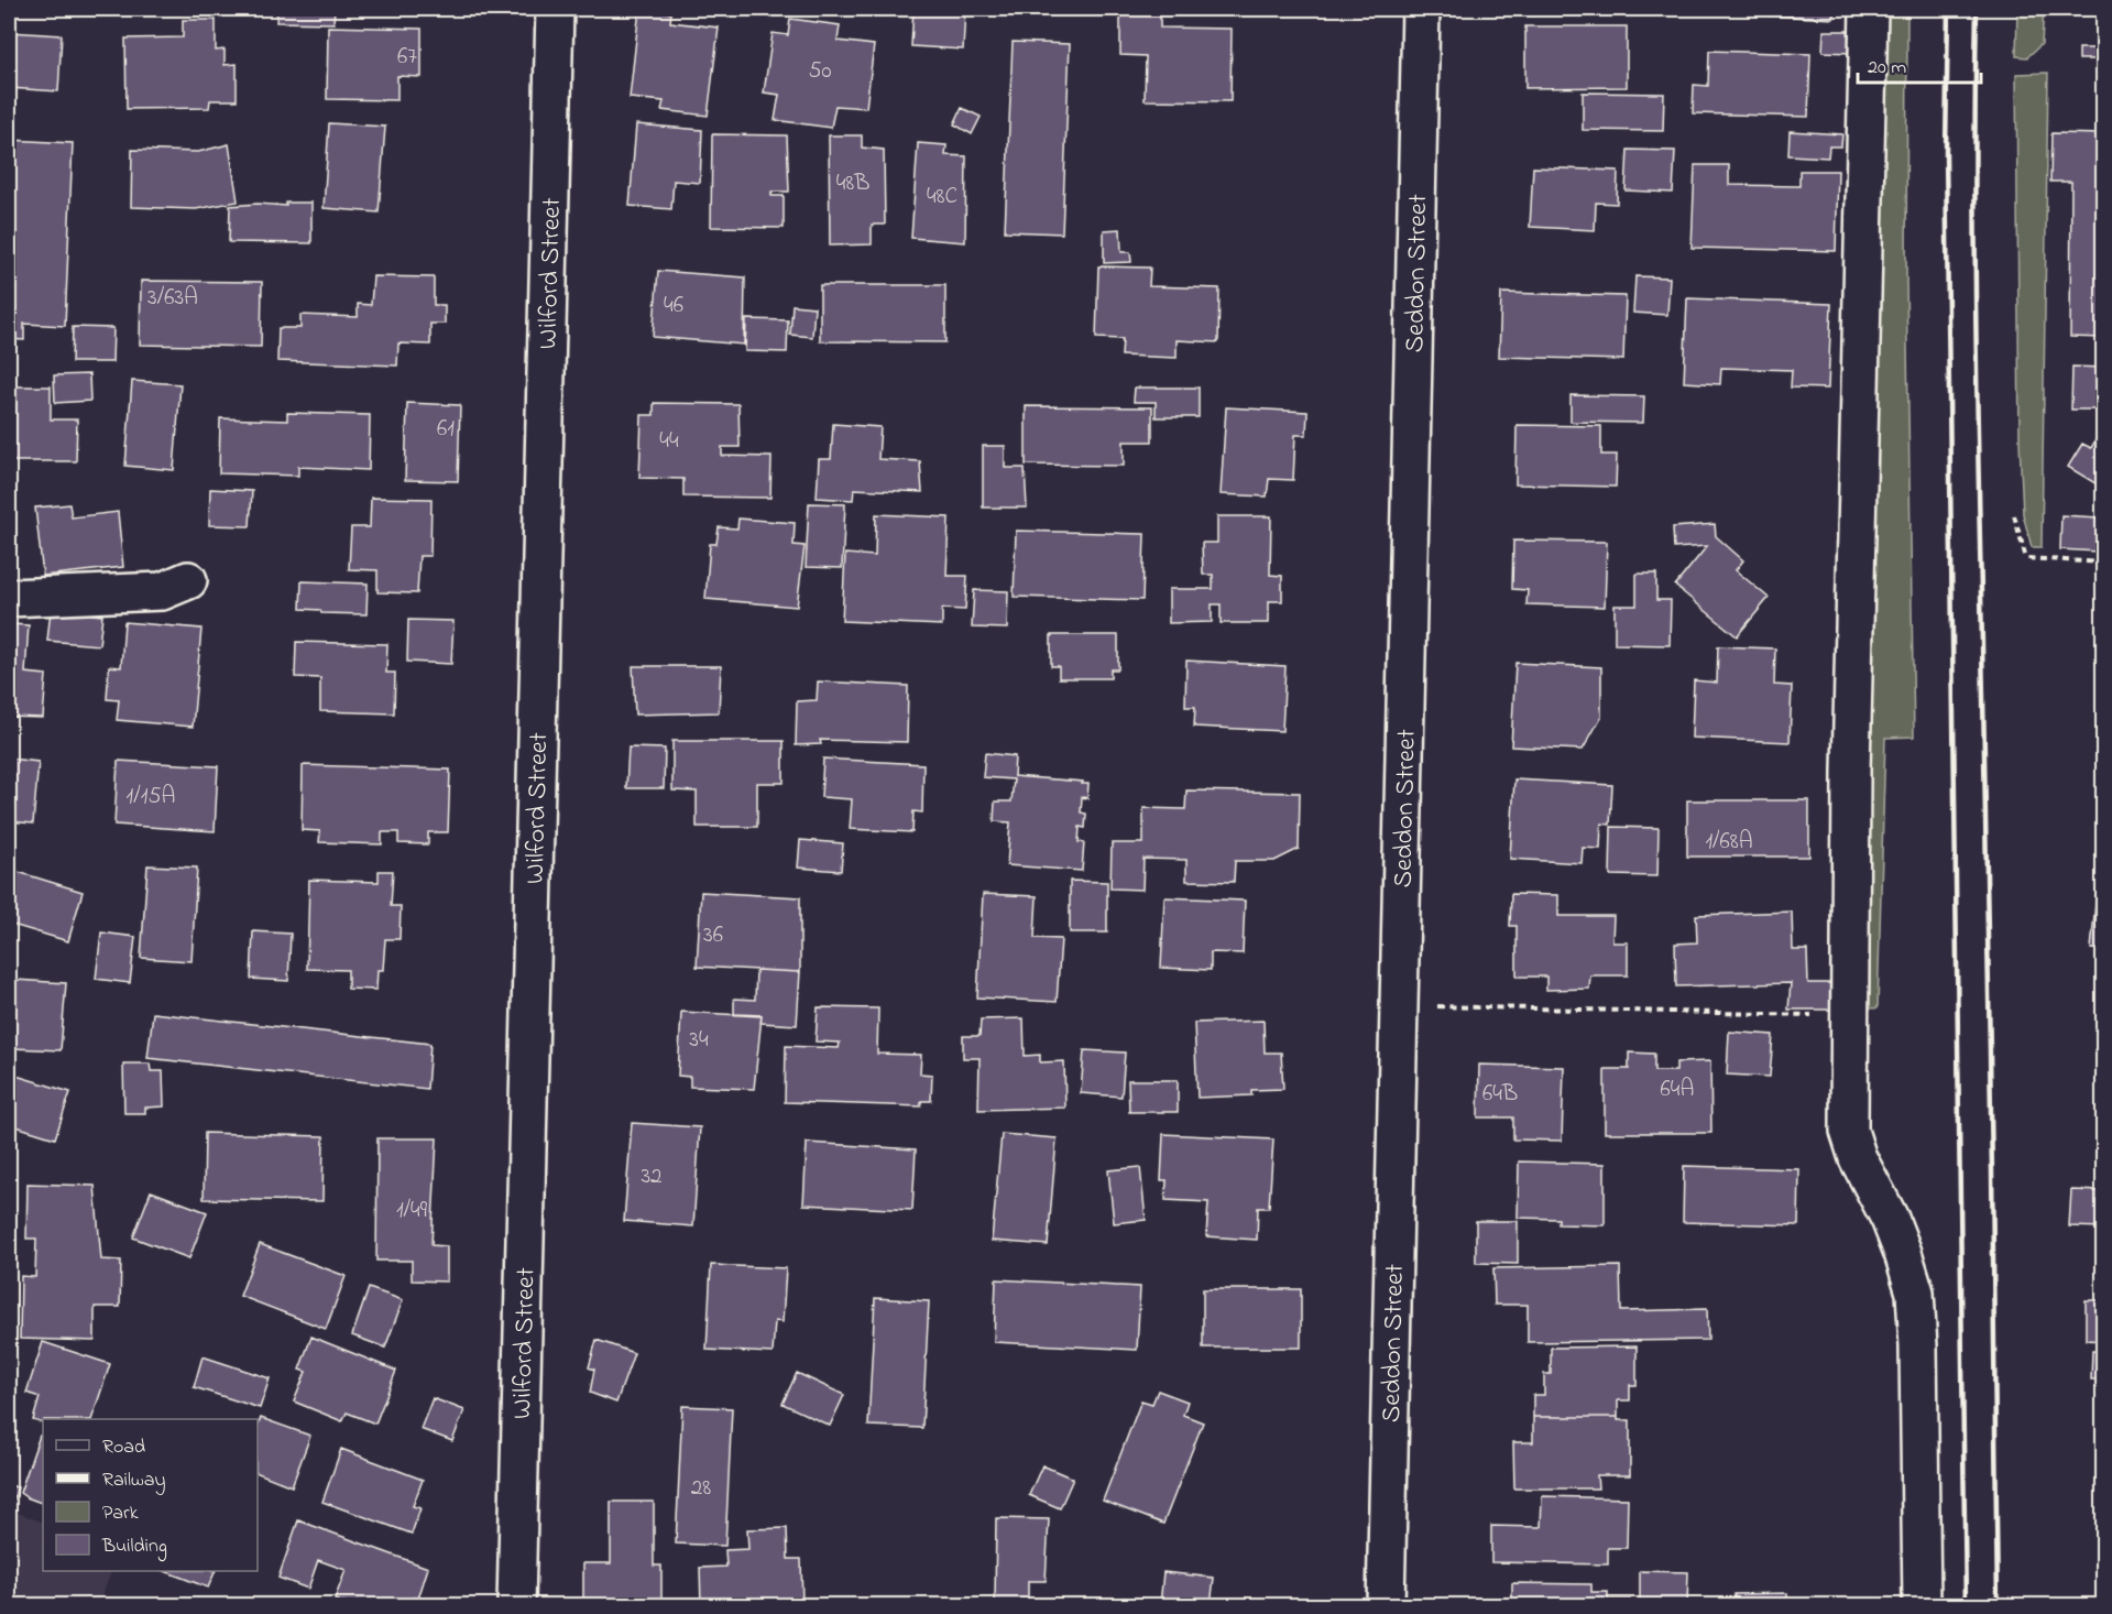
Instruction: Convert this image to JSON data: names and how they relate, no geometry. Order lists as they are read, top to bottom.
{
  "streets": {
    "street": ["Wilford Street", "Seddon Street"]
  },
  "house_numbers": [
    "67",
    "50",
    "48B",
    "48C",
    "3/63A",
    "46",
    "61",
    "44",
    "1/15A",
    "1/68A",
    "36",
    "34",
    "64A",
    "64B",
    "32",
    "1/49",
    "28"
  ],
  "legend": [
    "Road",
    "Railway",
    "Park",
    "Building"
  ],
  "scale_bar": "20 m"
}
